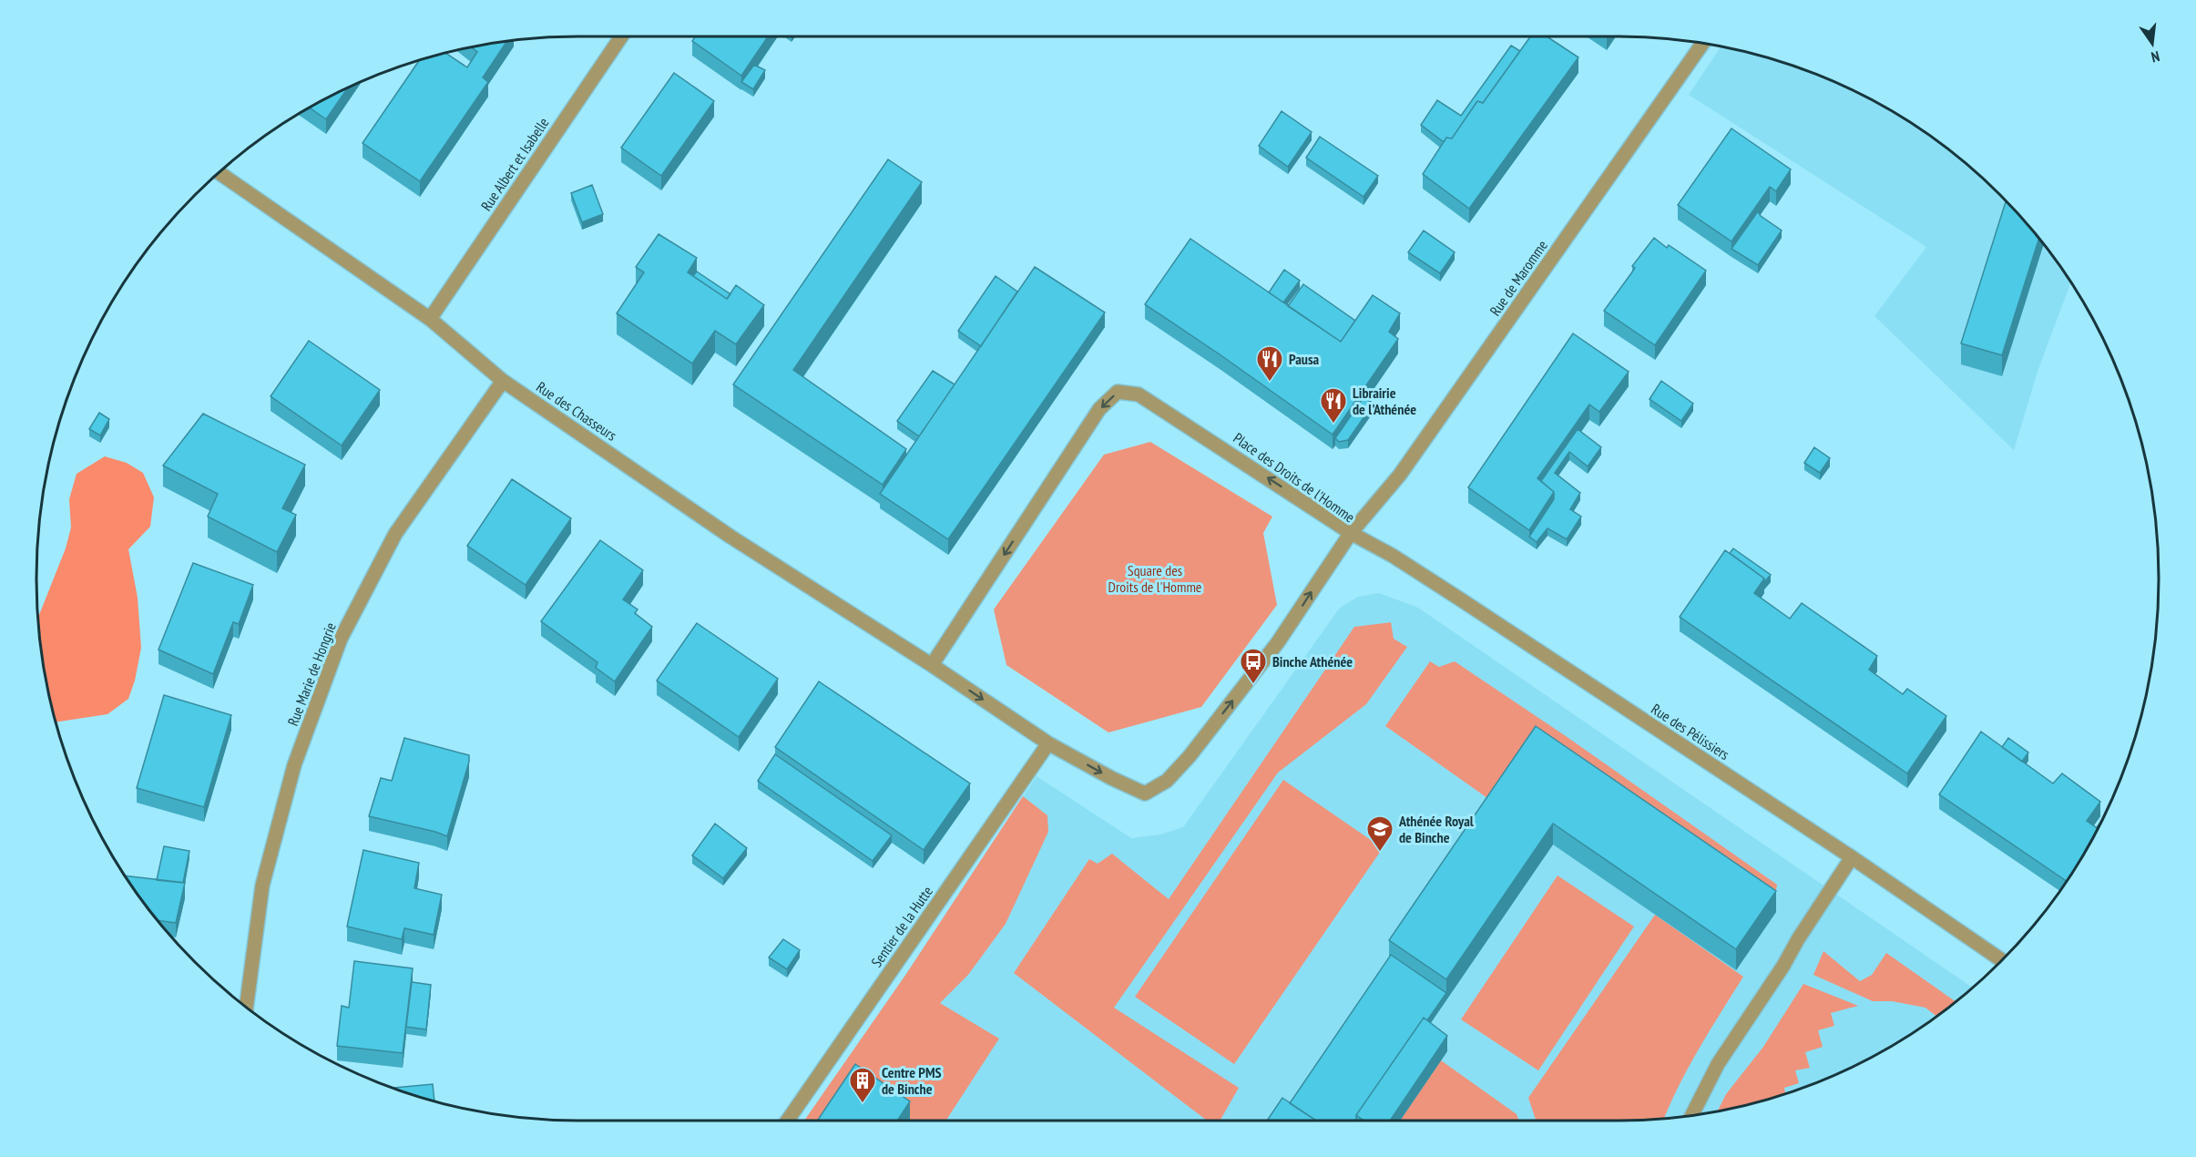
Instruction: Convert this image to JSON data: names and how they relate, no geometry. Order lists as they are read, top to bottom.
{
  "streets": {
    "street": [
      "Rue Albert et Isabelle",
      "Rue de Maromme",
      "Rue des Chasseurs",
      "Place des Droits de l'Homme",
      "Rue Marie de Hongrie",
      "Rue des Pélissiers",
      "Sentier de la Hutte"
    ]
  },
  "crossings": [
    ["Rue Albert et Isabelle", "Rue des Chasseurs"],
    ["Rue de Maromme", "Place des Droits de l'Homme"],
    ["Rue de Maromme", "Rue des Pélissiers"],
    ["Rue des Chasseurs", "Place des Droits de l'Homme"],
    ["Rue des Chasseurs", "Rue Marie de Hongrie"],
    ["Place des Droits de l'Homme", "Rue des Pélissiers"],
    ["Place des Droits de l'Homme", "Sentier de la Hutte"]
  ],
  "parks": ["Square des Droits de l'Homme"],
  "places": {
    "restaurant": ["Pausa", "Librairie de l'Athénée"],
    "bus stop": ["Binche Athénée"],
    "school or university": ["Athénée Royal de Binche"],
    "building": ["Centre PMS de Binche"]
  },
  "north": "bottom"
}
